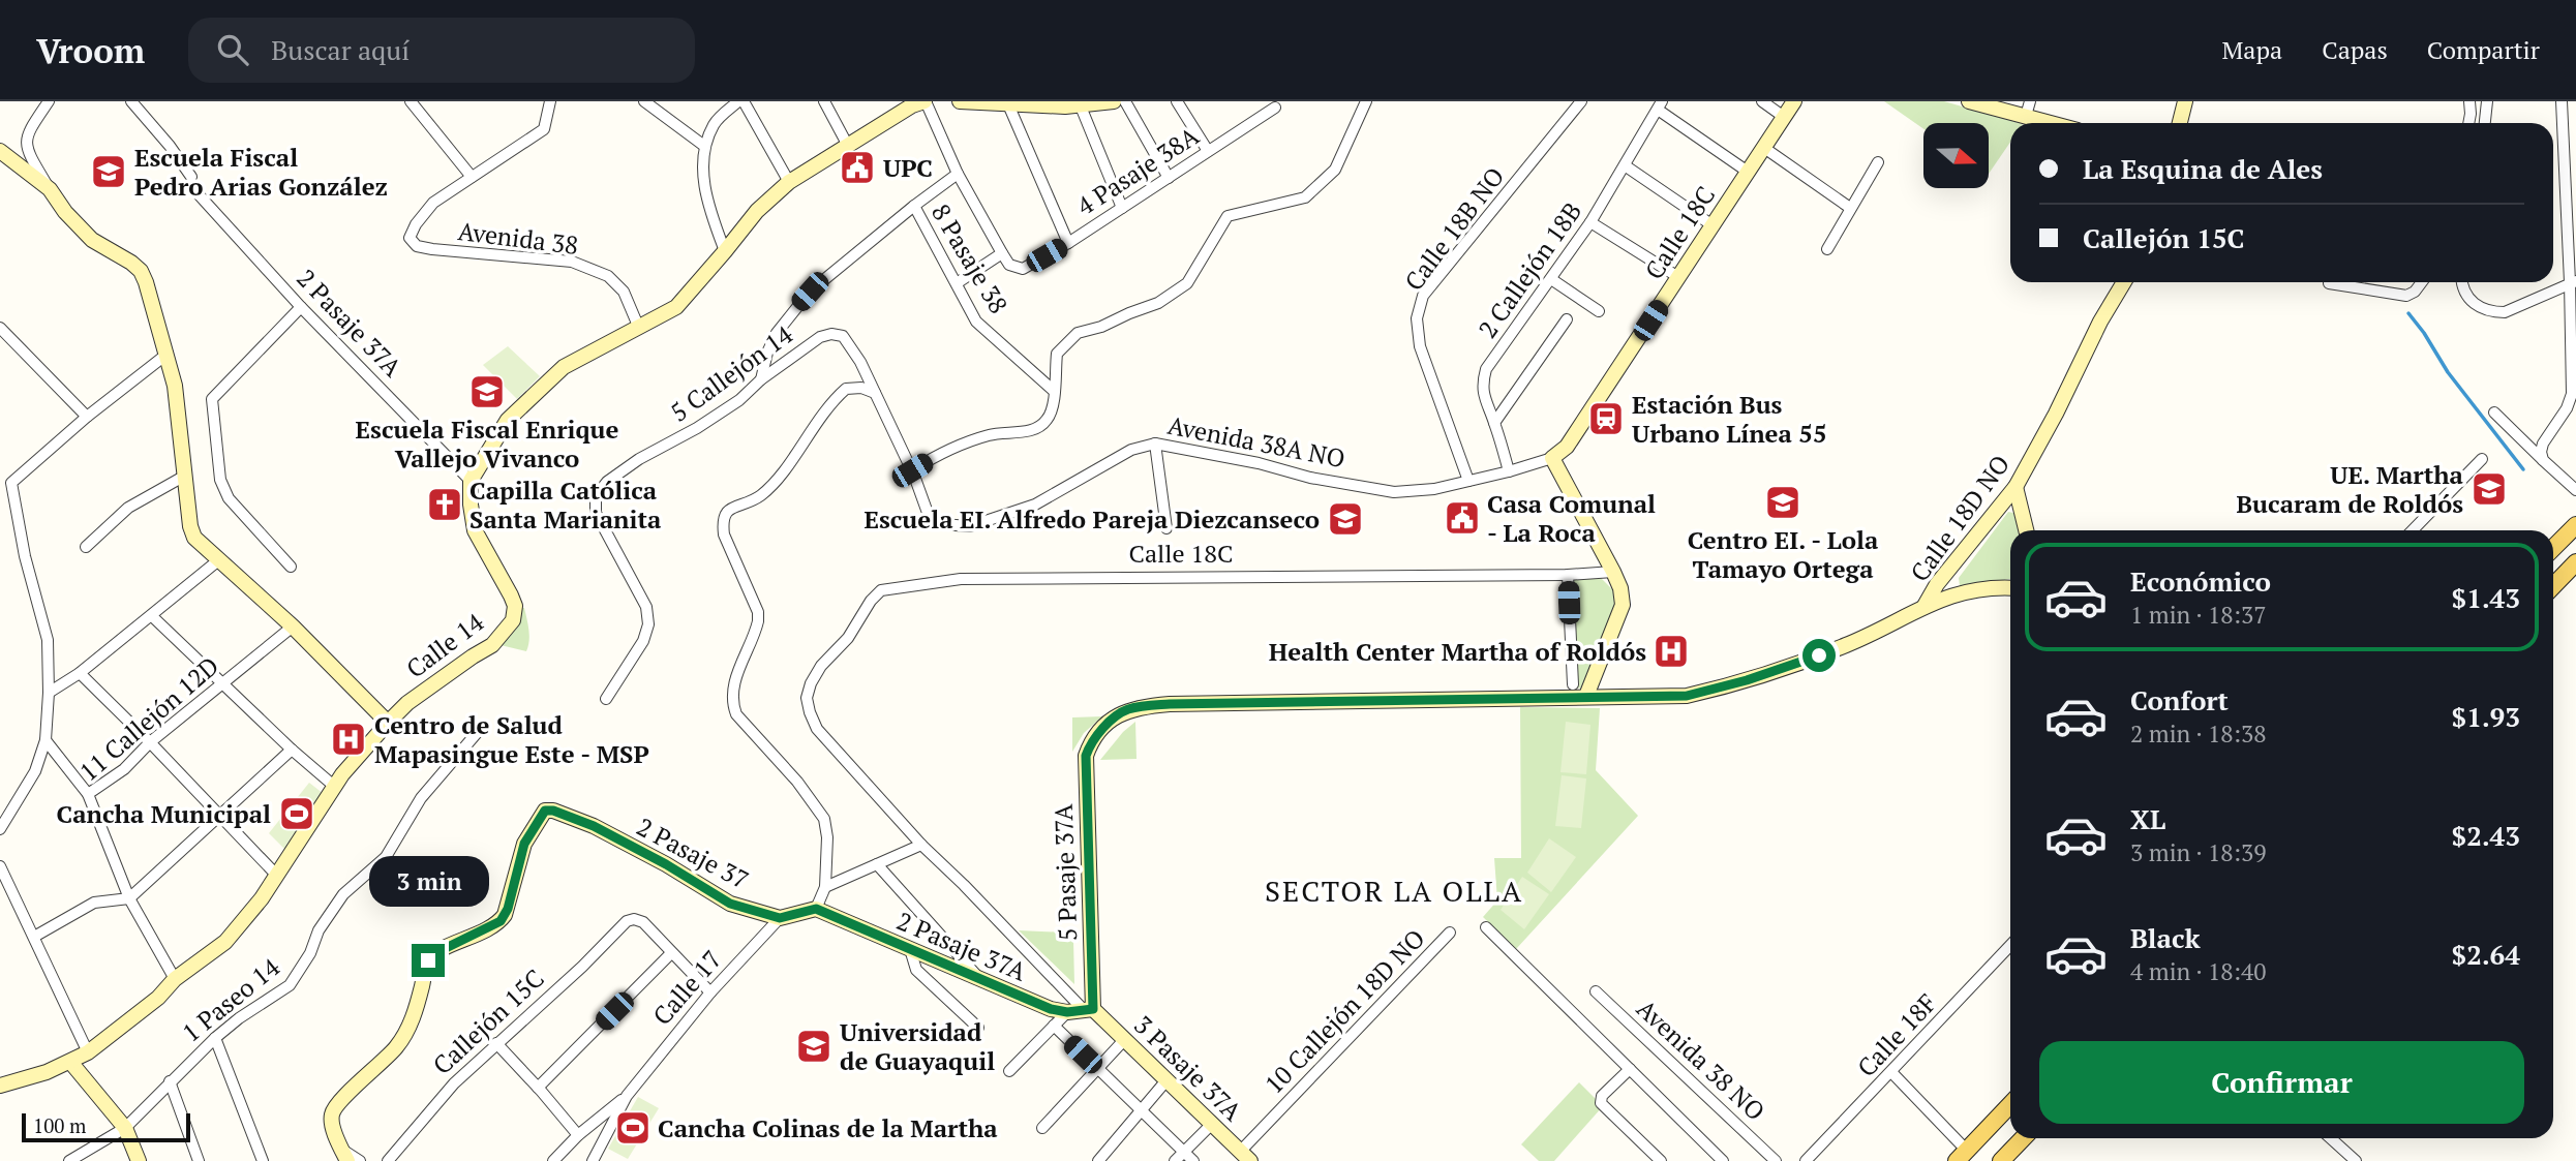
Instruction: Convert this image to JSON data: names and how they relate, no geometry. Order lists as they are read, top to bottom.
{
  "streets": {
    "street": [
      "4 Pasaje 38A",
      "Calle 18B NO",
      "Calle 18C",
      "Avenida 38",
      "8 Pasaje 38",
      "2 Callejón 18B",
      "2 Pasaje 37A",
      "5 Callejón 14",
      "Avenida 38A NO",
      "Calle 18D NO",
      "Calle 14",
      "11 Callejón 12D",
      "2 Pasaje 37",
      "5 Pasaje 37A",
      "Calle 17",
      "1 Paseo 14",
      "10 Callejón 18D NO",
      "Callejón 15C",
      "Calle 18F",
      "Avenida 38 NO",
      "3 Pasaje 37A"
    ]
  },
  "crossings": [
    ["Calle 18B NO", "Avenida 38A NO"],
    ["2 Pasaje 37A", "Calle 14"],
    ["2 Pasaje 37A", "5 Pasaje 37A"],
    ["2 Pasaje 37A", "3 Pasaje 37A"],
    ["5 Callejón 14", "Avenida 38A NO"],
    ["Calle 18D NO", "5 Pasaje 37A"],
    ["Calle 14", "11 Callejón 12D"],
    ["2 Pasaje 37", "Calle 17"],
    ["2 Pasaje 37", "Callejón 15C"],
    ["5 Pasaje 37A", "3 Pasaje 37A"],
    ["10 Callejón 18D NO", "3 Pasaje 37A"]
  ],
  "districts": ["SECTOR LA OLLA"],
  "places": {
    "public building": ["UPC", "Casa Comunal - La Roca"],
    "school or university": [
      "Escuela Fiscal Pedro Arias González",
      "Escuela Fiscal Enrique Vallejo Vivanco",
      "UE. Martha Bucaram de Roldós",
      "Centro EI. - Lola Tamayo Ortega",
      "Escuela EI. Alfredo Pareja Diezcanseco",
      "Universidad de Guayaquil"
    ],
    "station": ["Estación Bus Urbano Línea 55"],
    "church": ["Capilla Católica Santa Marianita"],
    "hospital": ["Health Center Martha of Roldós", "Centro de Salud Mapasingue Este - MSP"],
    "sports": ["Cancha Municipal", "Cancha Colinas de la Martha"]
  },
  "scale_bar": "100 m",
  "north": "right",
  "page": {
    "header": "Vroom",
    "search": "Buscar aquí",
    "nav": ["Mapa", "Capas", "Compartir"],
    "banner": ["La Esquina de Ales", "Callejón 15C"],
    "list": [
      {
        "name": "Económico",
        "note": "1 min · 18:37",
        "value": "$1.43"
      },
      {
        "name": "Confort",
        "note": "2 min · 18:38",
        "value": "$1.93"
      },
      {
        "name": "XL",
        "note": "3 min · 18:39",
        "value": "$2.43"
      },
      {
        "name": "Black",
        "note": "4 min · 18:40",
        "value": "$2.64"
      }
    ],
    "bubble": "3 min",
    "buttons": "Confirmar",
    "scale": "100 m"
  }
}
